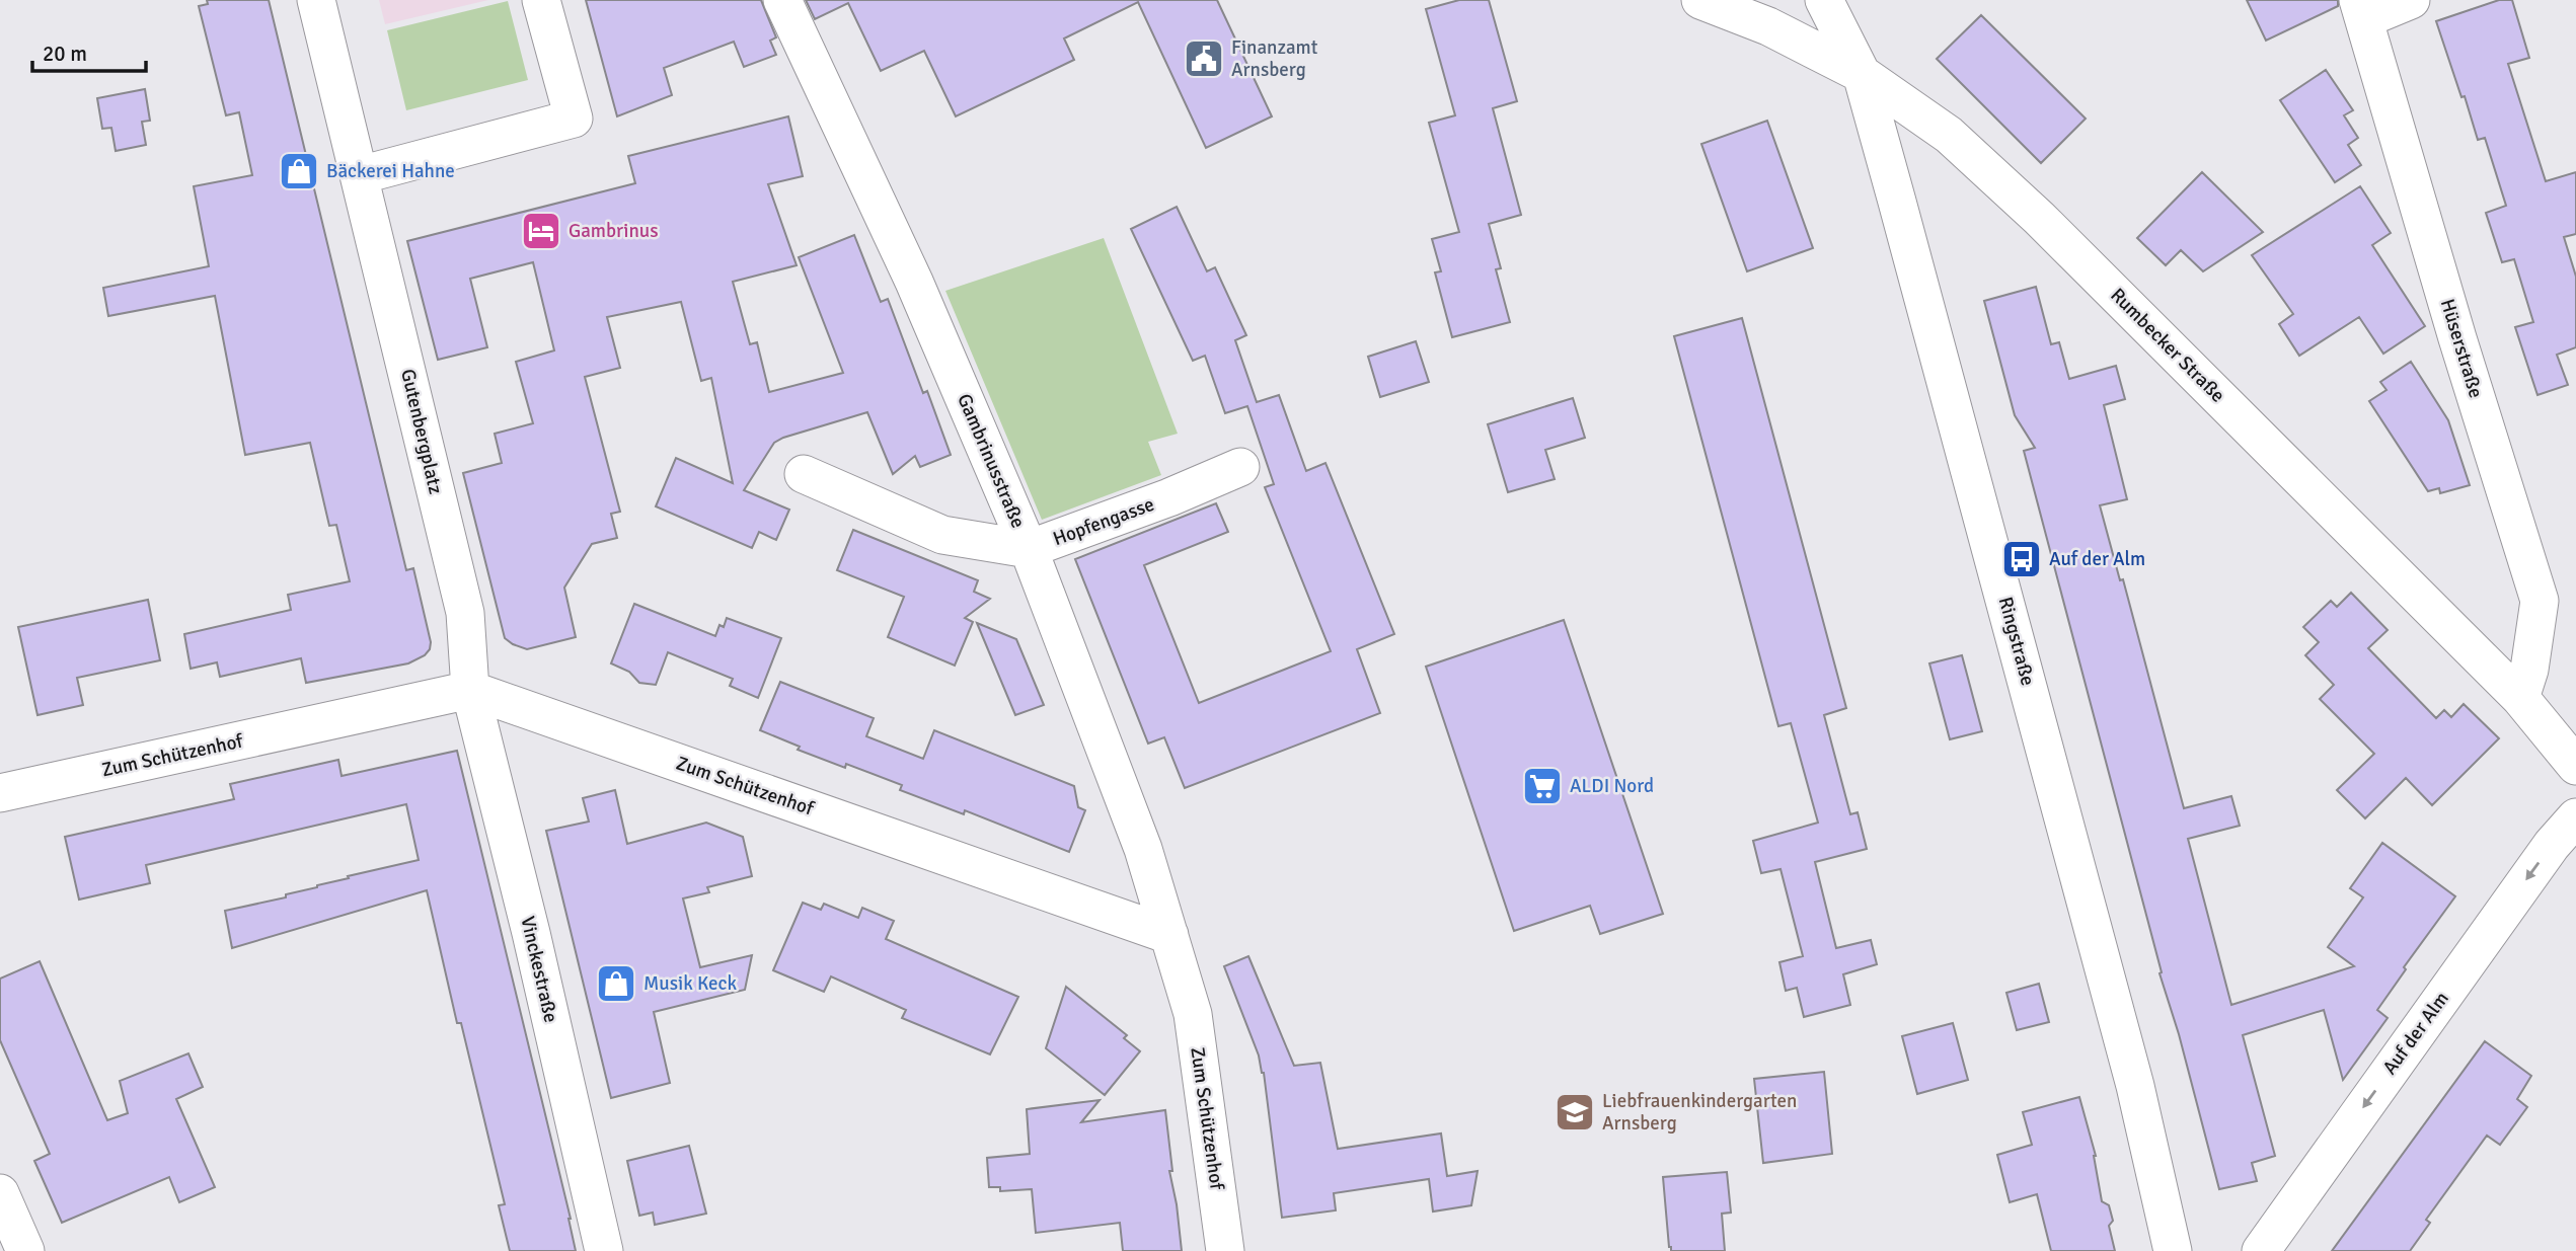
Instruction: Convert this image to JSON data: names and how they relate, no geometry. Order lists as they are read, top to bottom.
{
  "streets": {
    "street": [
      "Rumbecker Straße",
      "Hüserstraße",
      "Gutenbergplatz",
      "Gambrinusstraße",
      "Hopfengasse",
      "Ringstraße",
      "Zum Schützenhof",
      "Vinckestraße",
      "Auf der Alm"
    ]
  },
  "crossings": [
    ["Rumbecker Straße", "Hüserstraße"],
    ["Rumbecker Straße", "Ringstraße"],
    ["Gutenbergplatz", "Zum Schützenhof"],
    ["Gutenbergplatz", "Vinckestraße"],
    ["Gambrinusstraße", "Hopfengasse"],
    ["Gambrinusstraße", "Zum Schützenhof"],
    ["Zum Schützenhof", "Vinckestraße"]
  ],
  "one_way": ["Auf der Alm"],
  "places": {
    "public building": ["Finanzamt Arnsberg"],
    "shop": ["Bäckerei Hahne", "Musik Keck"],
    "hotel": ["Gambrinus"],
    "bus stop": ["Auf der Alm"],
    "supermarket": ["ALDI Nord"],
    "school or university": ["Liebfrauenkindergarten Arnsberg"]
  },
  "scale_bar": "20 m"
}
